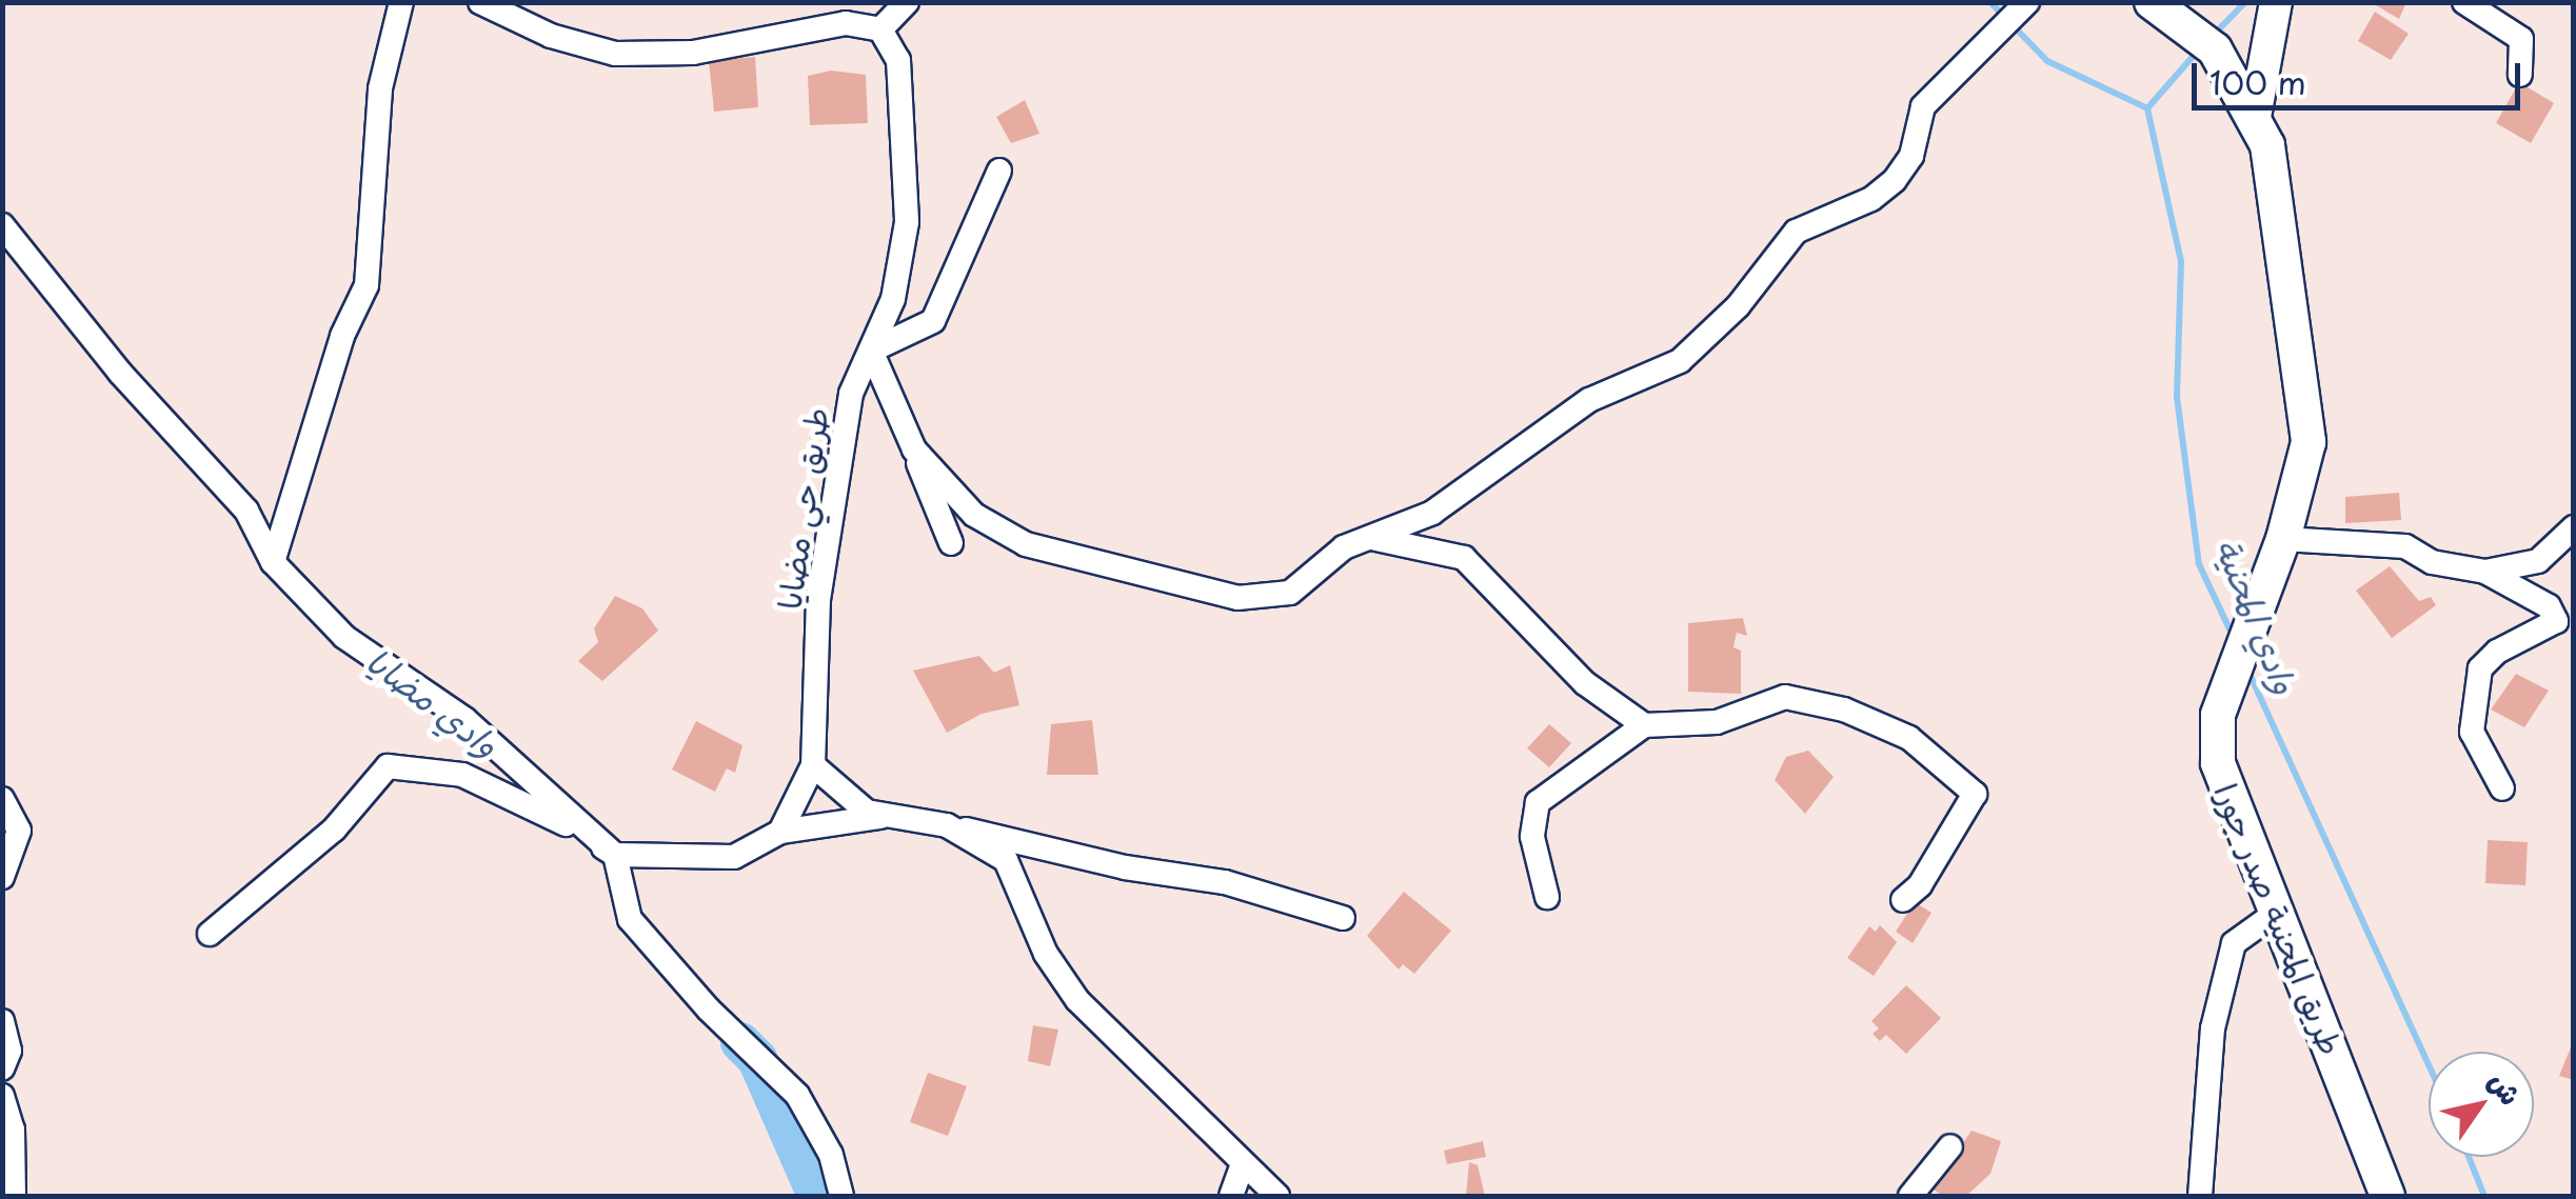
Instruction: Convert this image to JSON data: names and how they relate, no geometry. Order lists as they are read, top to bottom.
{
  "streets": {
    "main road": ["طريق المحنية صدر جورا"],
    "street": ["طريق حي مضايا"]
  },
  "water": ["وادي المحنية", "وادي مضايا"],
  "scale_bar": "100 m",
  "north": "top right"
}
